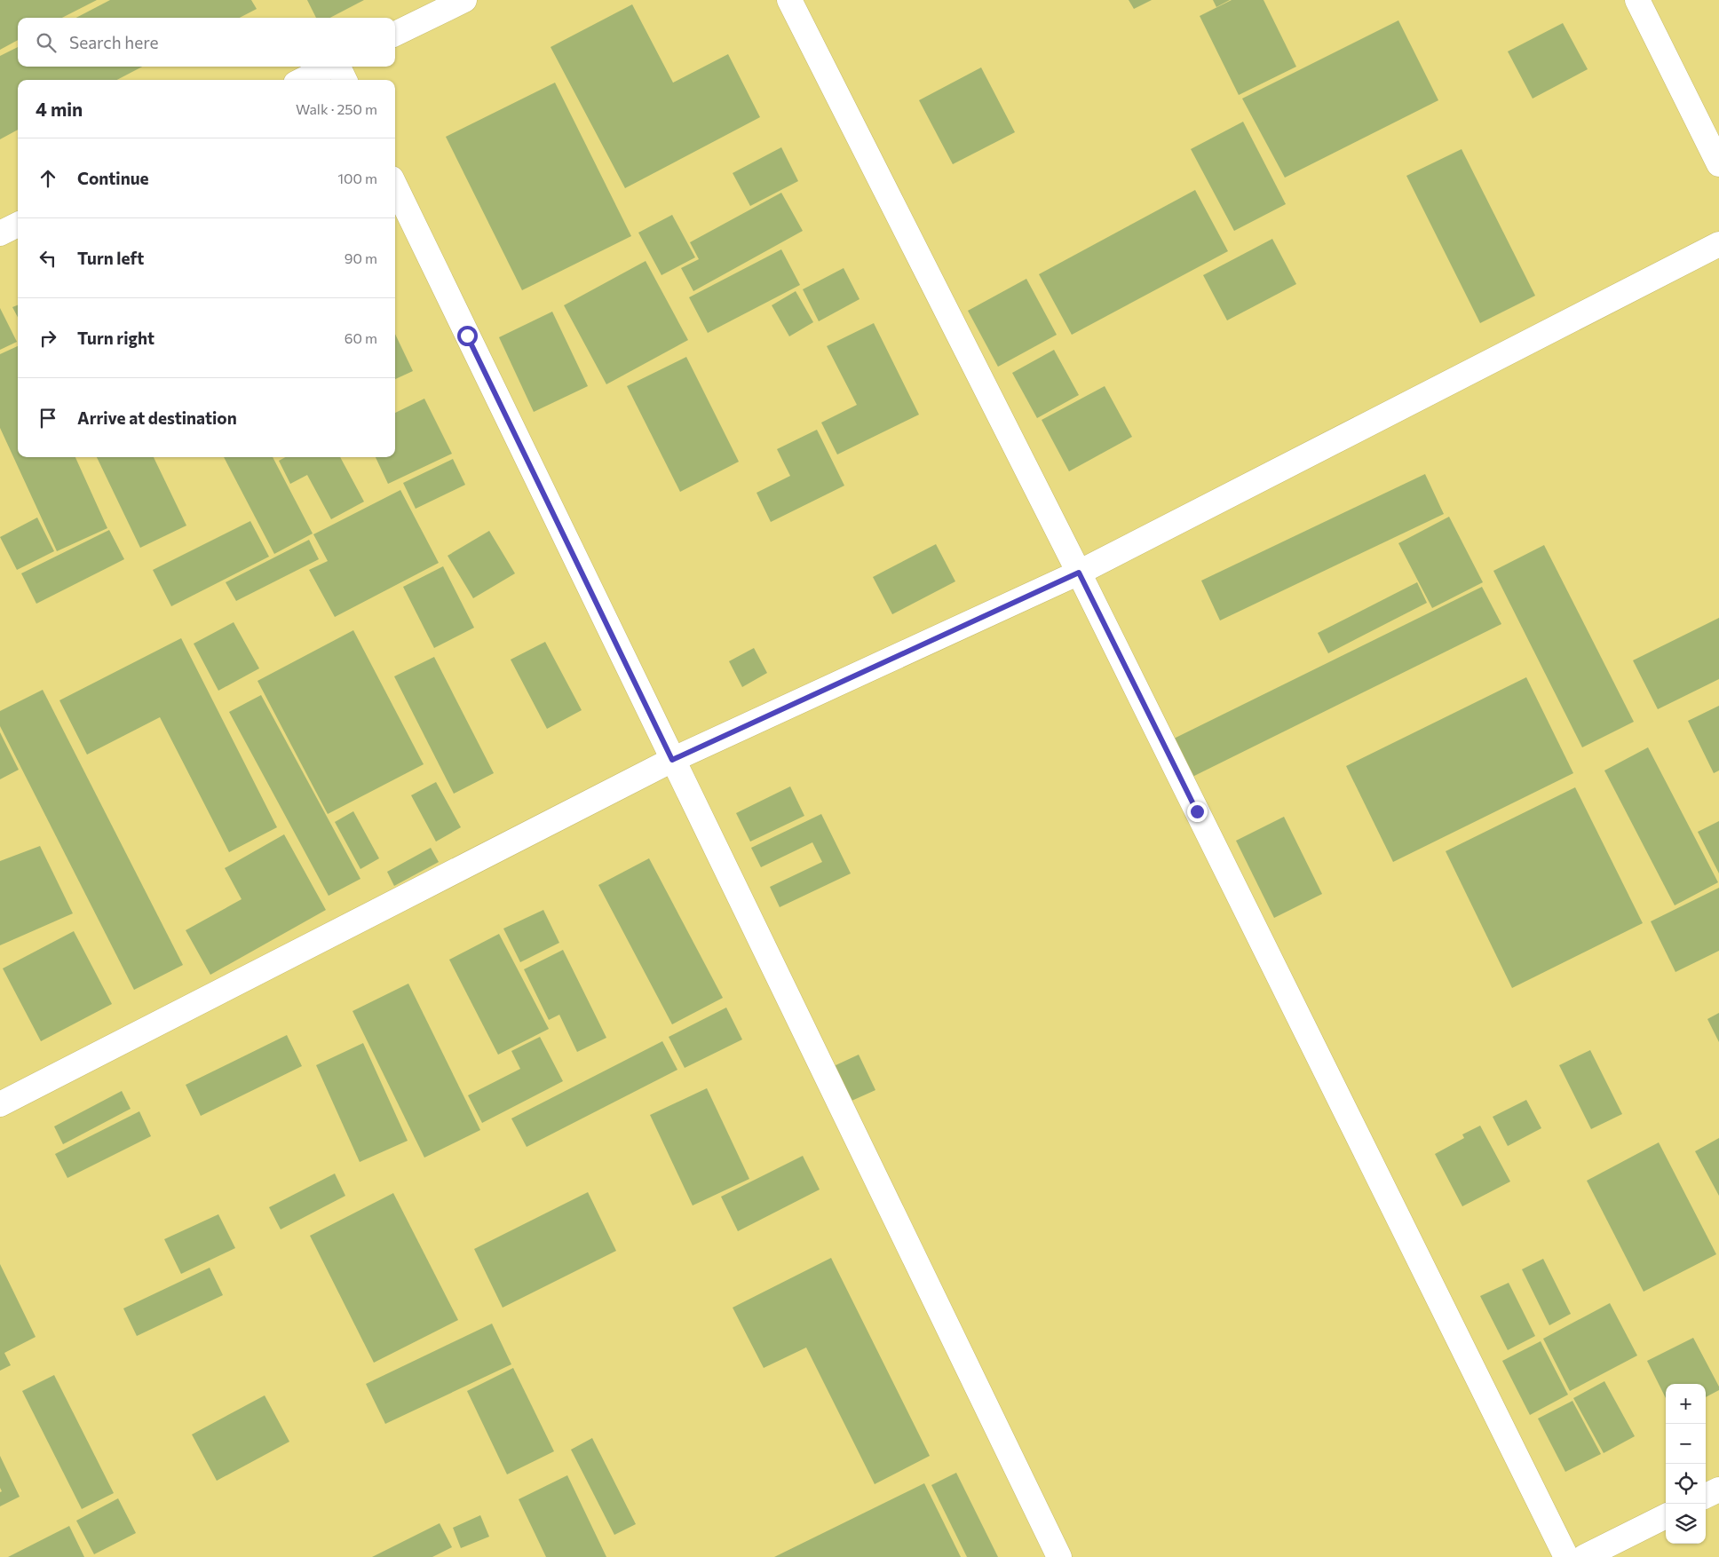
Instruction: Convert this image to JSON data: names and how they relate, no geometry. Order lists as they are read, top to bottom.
{
  "page": {
    "search": "Search here",
    "heading": ["4 min", "Walk · 250 m"],
    "list": [
      ["Continue", "100 m"],
      ["Turn left", "90 m"],
      ["Turn right", "60 m"],
      "Arrive at destination"
    ],
    "map_buttons": ["+", "−"]
  }
}
